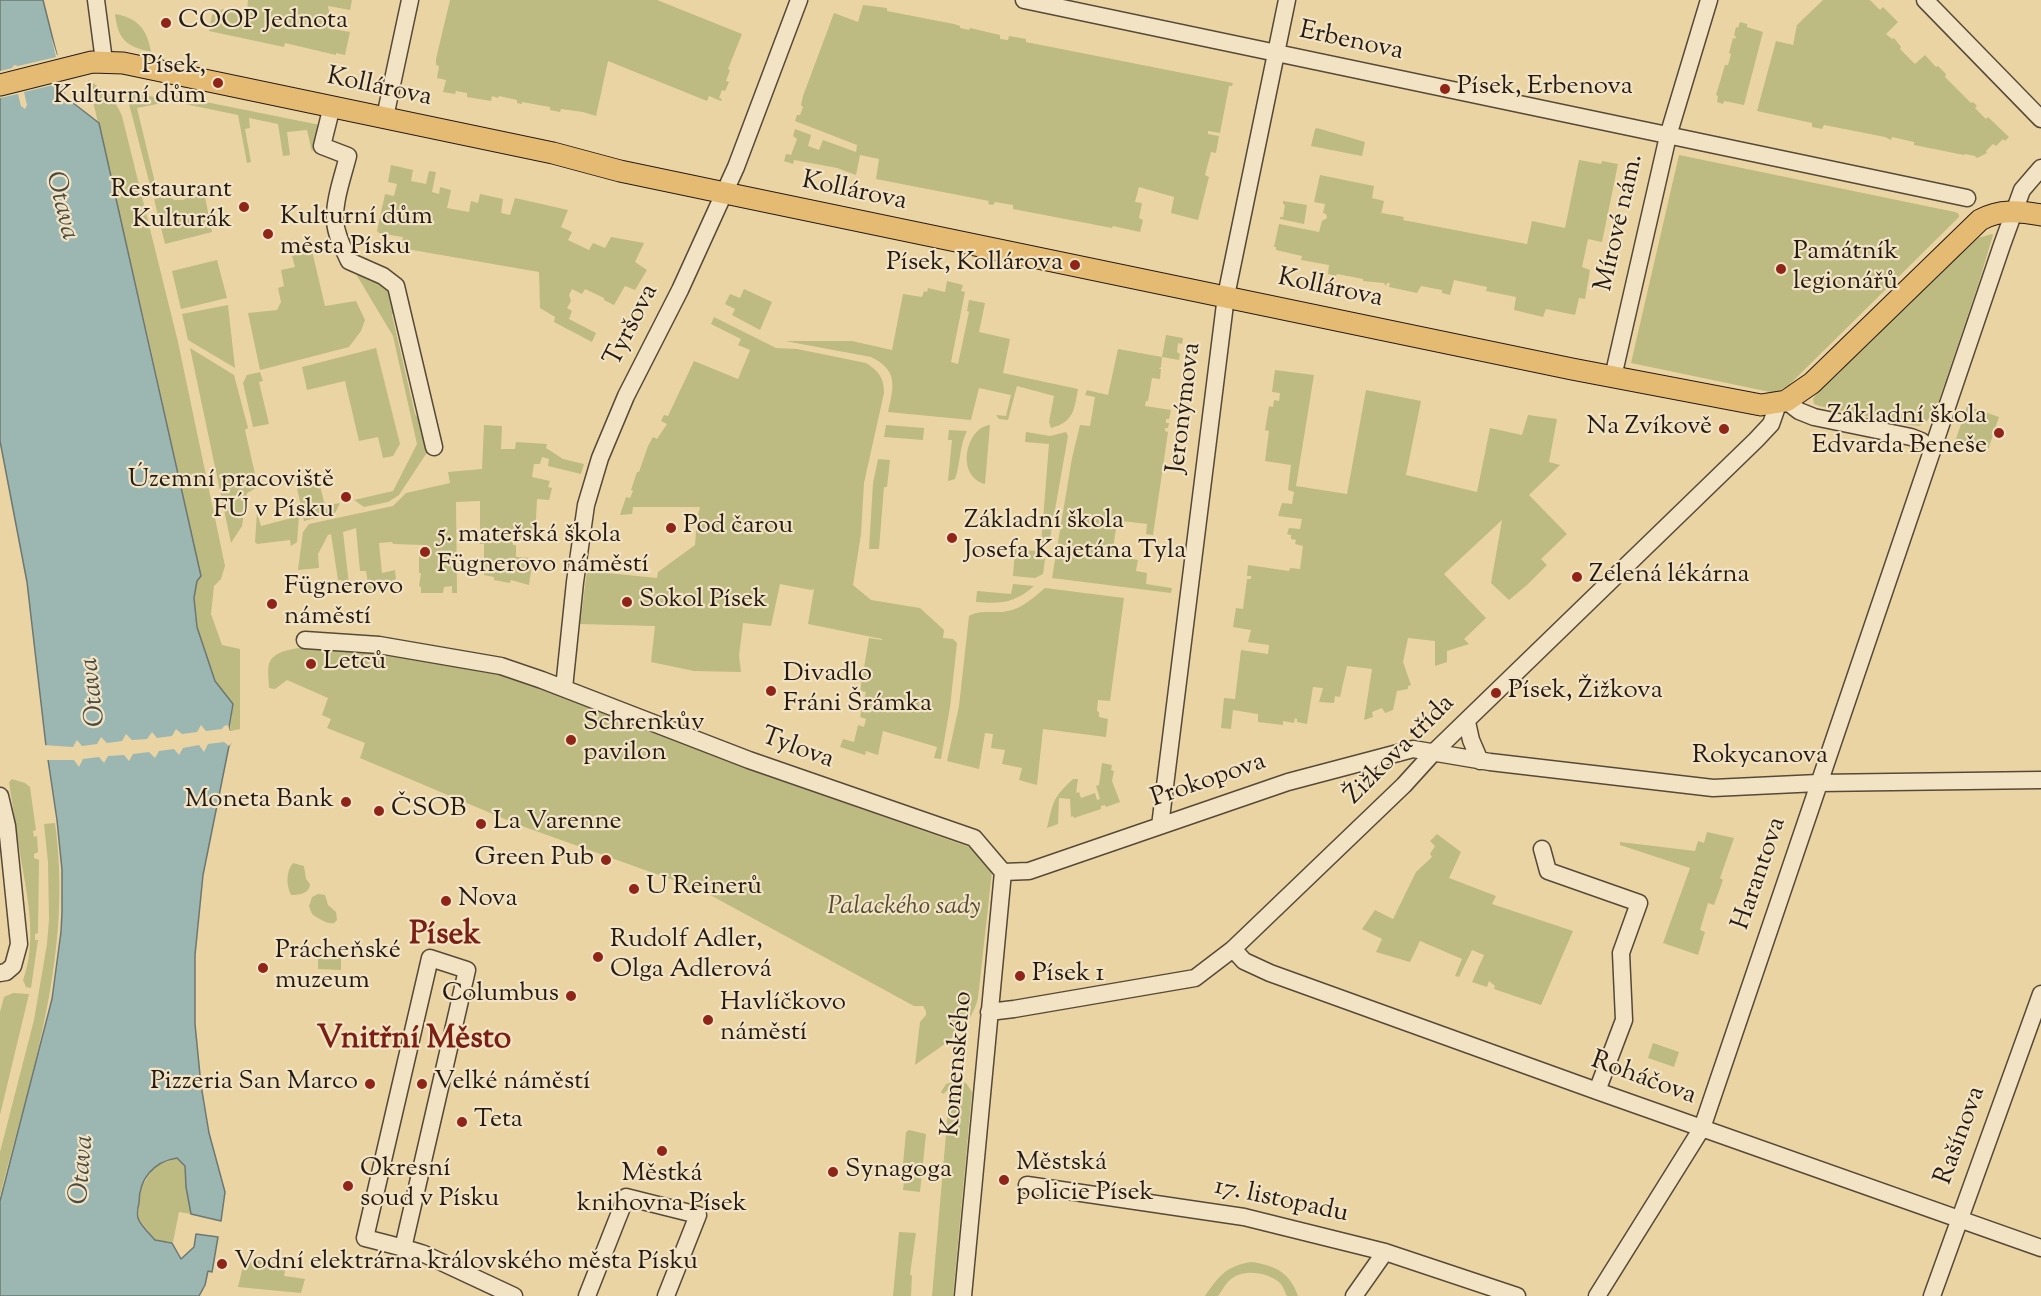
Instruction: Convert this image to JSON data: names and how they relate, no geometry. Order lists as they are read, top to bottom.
{
  "streets": {
    "main road": ["Kollárova"],
    "street": [
      "Erbenova",
      "Mírové nám.",
      "Tyršova",
      "Jeronýmova",
      "Tylova",
      "Žižkova třída",
      "Rokycanova",
      "Prokopova",
      "Harantova",
      "Komenského",
      "Roháčova",
      "Rašínova",
      "17. listopadu"
    ]
  },
  "crossings": [
    ["Erbenova", "Mírové nám."],
    ["Erbenova", "Jeronýmova"],
    ["Kollárova", "Mírové nám."],
    ["Kollárova", "Tyršova"],
    ["Kollárova", "Jeronýmova"],
    ["Tyršova", "Tylova"],
    ["Jeronýmova", "Prokopova"],
    ["Tylova", "Prokopova"],
    ["Tylova", "Komenského"],
    ["Žižkova třída", "Rokycanova"],
    ["Žižkova třída", "Prokopova"],
    ["Žižkova třída", "Komenského"],
    ["Žižkova třída", "Roháčova"],
    ["Rokycanova", "Prokopova"],
    ["Rokycanova", "Harantova"],
    ["Prokopova", "Komenského"],
    ["Harantova", "Roháčova"],
    ["Roháčova", "Rašínova"]
  ],
  "districts": ["Písek", "Vnitřní Město"],
  "water": ["Otava"],
  "parks": ["Palackého sady"],
  "places": [
    "COOP Jednota",
    "Písek, Kulturní dům",
    "Písek, Erbenova",
    "Restaurant Kulturák",
    "Kulturní dům města Písku",
    "Písek, Kollárova",
    "Památník legionářů",
    "Na Zvíkově",
    "Základní škola Edvarda Beneše",
    "Územní pracoviště FÚ v Písku",
    "Pod čarou",
    "Základní škola Josefa Kajetána Tyla",
    "5. mateřská škola Fügnerovo náměstí",
    "Zelená lékárna",
    "Sokol Písek",
    "Fügnerovo náměstí",
    "Letců",
    "Divadlo Fráni Šrámka",
    "Písek, Žižkova",
    "Schrenkův pavilon",
    "Moneta Bank",
    "ČSOB",
    "La Varenne",
    "Green Pub",
    "U Reinerů",
    "Nova",
    "Rudolf Adler, Olga Adlerová",
    "Prácheňské muzeum",
    "Písek 1",
    "Columbus",
    "Havlíčkovo náměstí",
    "Pizzeria San Marco",
    "Velké náměstí",
    "Teta",
    "Městká knihovna Písek",
    "Synagoga",
    "Městská policie Písek",
    "Okresní soud v Písku",
    "Vodní elektrárna královského města Písku"
  ]
}
